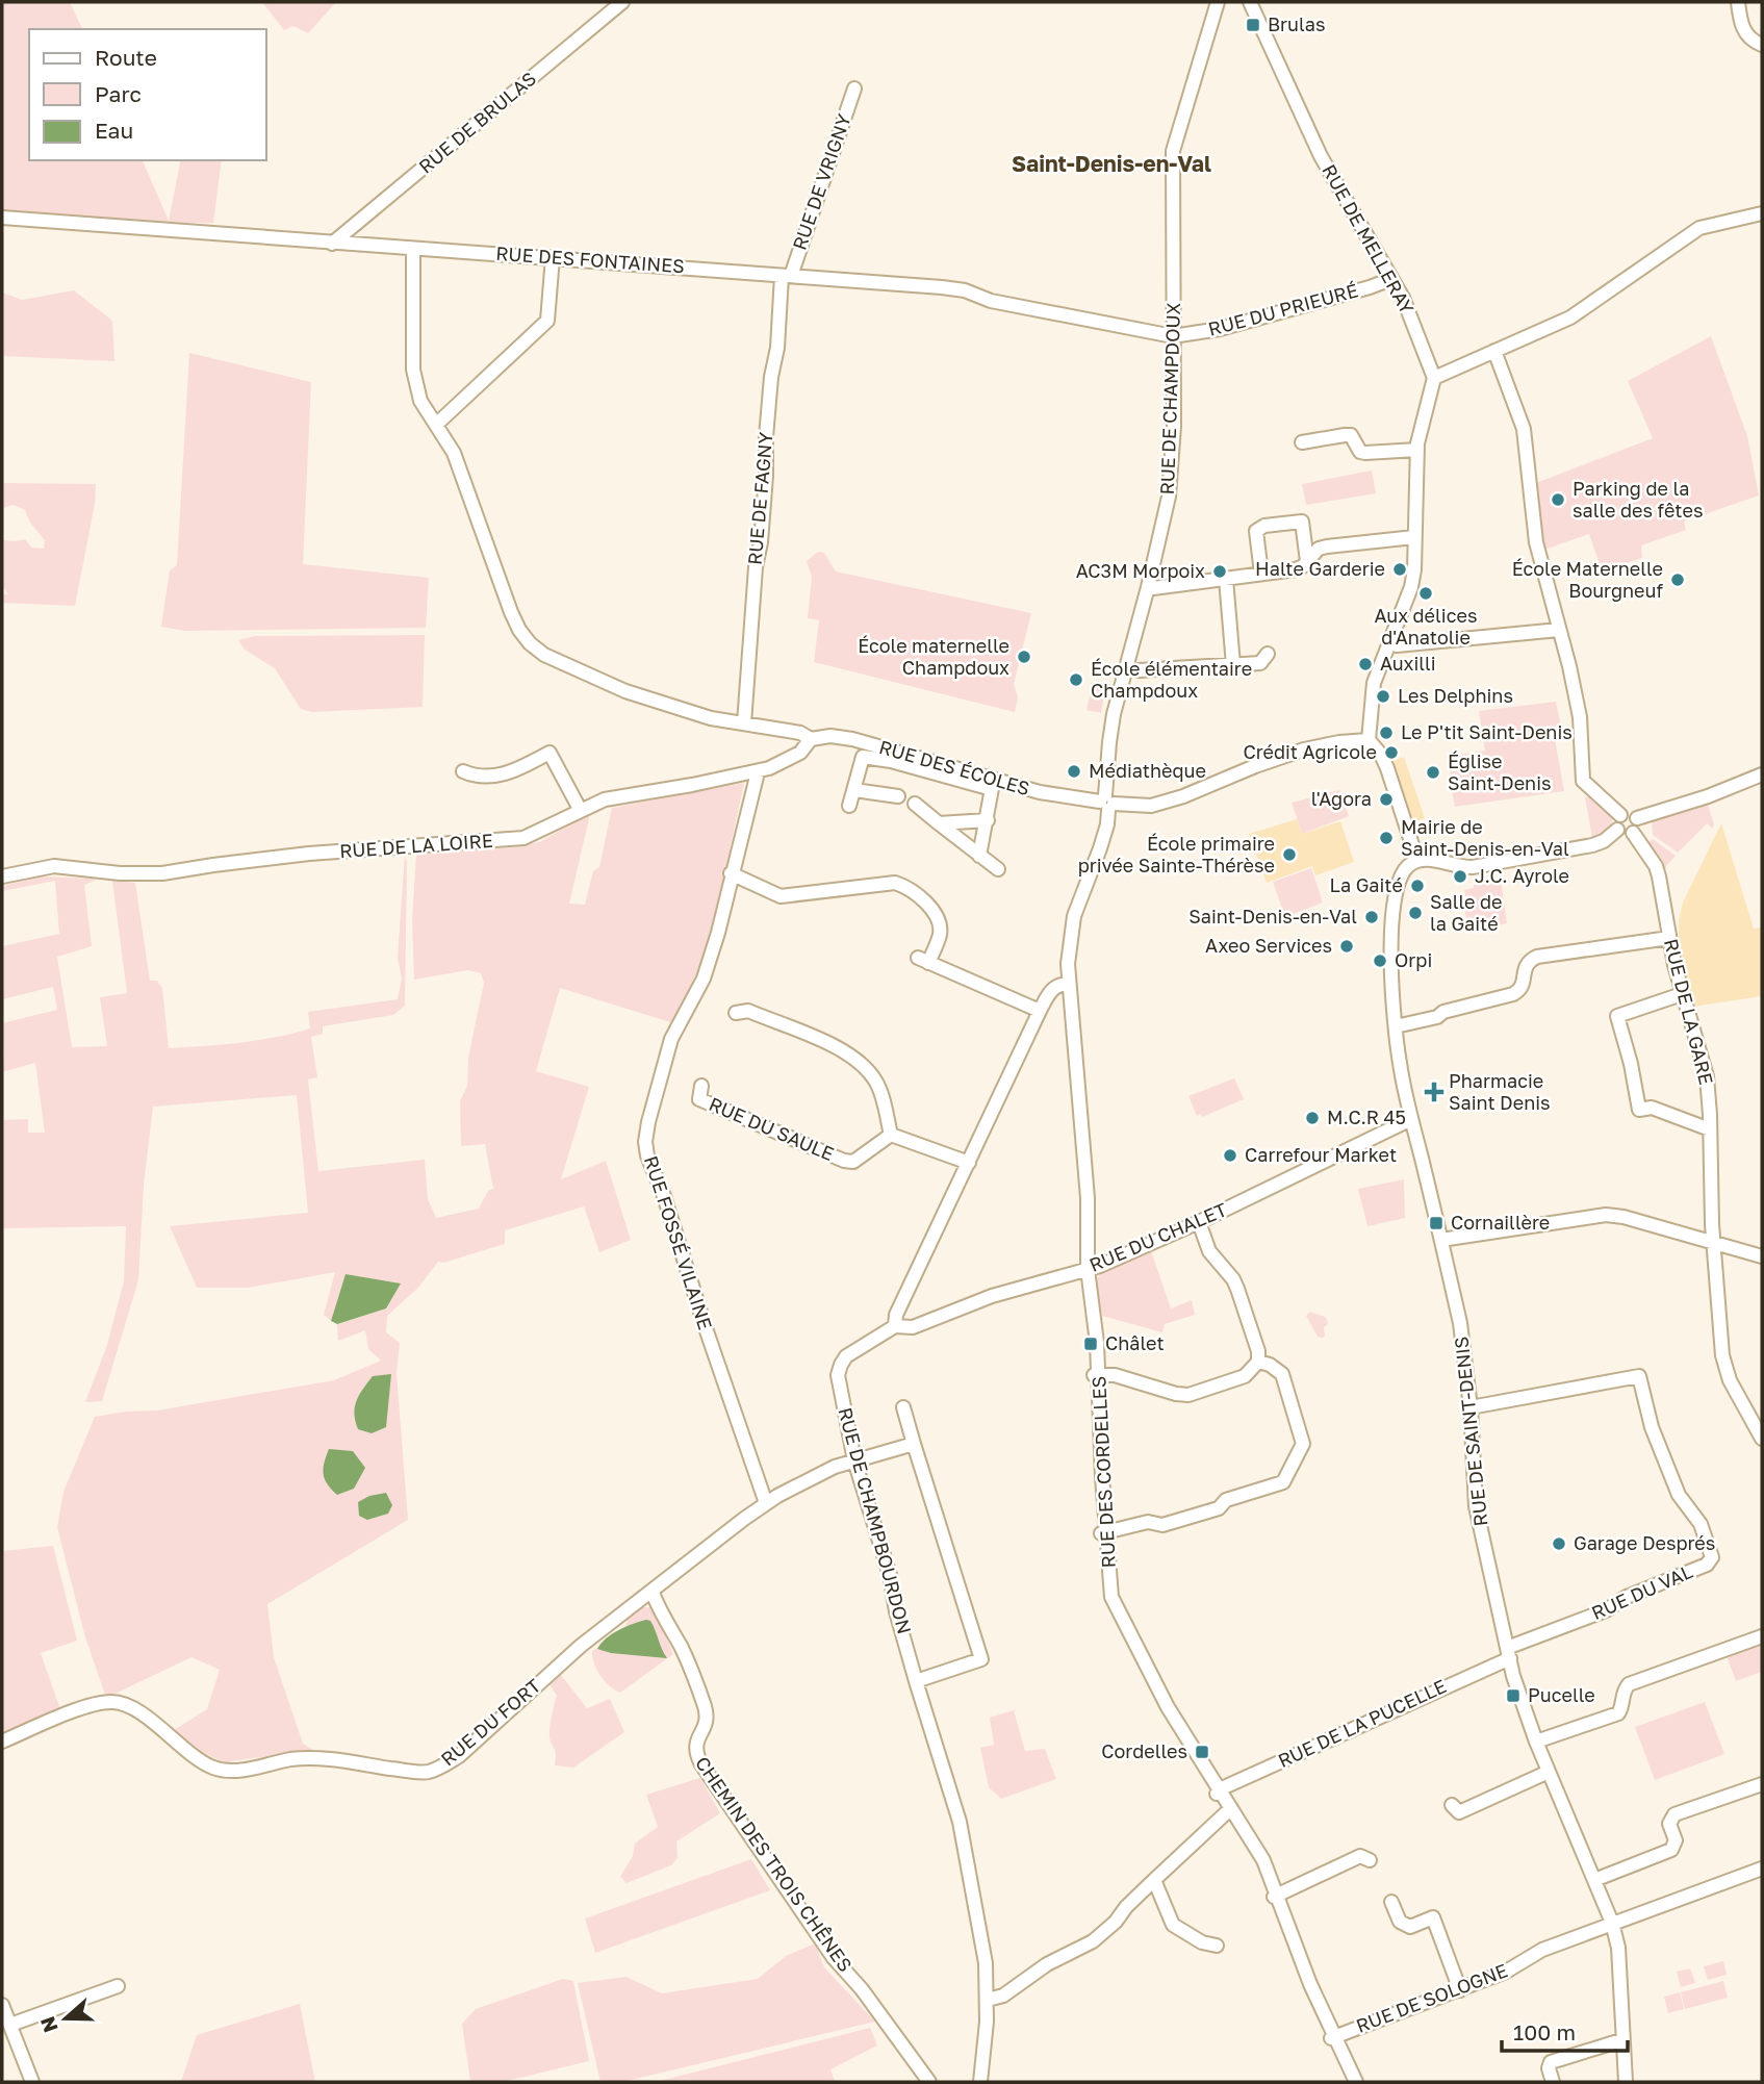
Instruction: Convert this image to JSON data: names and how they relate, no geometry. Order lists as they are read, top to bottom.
{
  "streets": {
    "street": [
      "RUE DE BRULAS",
      "RUE DE VRIGNY",
      "RUE DE MELLERAY",
      "RUE DES FONTAINES",
      "RUE DU PRIEURÉ",
      "RUE DE CHAMPDOUX",
      "RUE DE FAGNY",
      "RUE DES ÉCOLES",
      "RUE DE LA LOIRE",
      "RUE DE LA GARE",
      "RUE DU SAULE",
      "RUE DU CHALET",
      "RUE FOSSÉ VILAINE",
      "RUE DE SAINT-DENIS",
      "RUE DES CORDELLES",
      "RUE DE CHAMPBOURDON",
      "RUE DU VAL",
      "RUE DU FORT",
      "RUE DE LA PUCELLE",
      "CHEMIN DES TROIS CHÊNES",
      "RUE DE SOLOGNE"
    ]
  },
  "crossings": [
    ["RUE DE BRULAS", "RUE DES FONTAINES"],
    ["RUE DE VRIGNY", "RUE DES FONTAINES"],
    ["RUE DE VRIGNY", "RUE DE FAGNY"],
    ["RUE DE MELLERAY", "RUE DU PRIEURÉ"],
    ["RUE DES FONTAINES", "RUE DU PRIEURÉ"],
    ["RUE DES FONTAINES", "RUE DE CHAMPDOUX"],
    ["RUE DES FONTAINES", "RUE DE FAGNY"],
    ["RUE DES FONTAINES", "RUE DES ÉCOLES"],
    ["RUE DU PRIEURÉ", "RUE DE CHAMPDOUX"],
    ["RUE DE CHAMPDOUX", "RUE DES ÉCOLES"],
    ["RUE DE CHAMPDOUX", "RUE DES CORDELLES"],
    ["RUE DE FAGNY", "RUE DES ÉCOLES"],
    ["RUE DES ÉCOLES", "RUE DE LA LOIRE"],
    ["RUE DES ÉCOLES", "RUE DES CORDELLES"],
    ["RUE DE LA LOIRE", "RUE FOSSÉ VILAINE"],
    ["RUE DU CHALET", "RUE DE SAINT-DENIS"],
    ["RUE DU CHALET", "RUE DES CORDELLES"],
    ["RUE DU CHALET", "RUE DE CHAMPBOURDON"],
    ["RUE FOSSÉ VILAINE", "RUE DU FORT"],
    ["RUE DE SAINT-DENIS", "RUE DU VAL"],
    ["RUE DE SAINT-DENIS", "RUE DE LA PUCELLE"],
    ["RUE DE SAINT-DENIS", "RUE DE SOLOGNE"],
    ["RUE DES CORDELLES", "RUE DE LA PUCELLE"],
    ["RUE DES CORDELLES", "RUE DE SOLOGNE"],
    ["RUE DE CHAMPBOURDON", "RUE DU FORT"],
    ["RUE DU VAL", "RUE DE LA PUCELLE"],
    ["RUE DU FORT", "CHEMIN DES TROIS CHÊNES"]
  ],
  "districts": ["Saint-Denis-en-Val"],
  "places": {
    "transit": [
      "Brulas",
      "Cornaillère",
      "Châlet",
      "Pucelle",
      "Cordelles"
    ],
    "other": [
      "Parking de la salle des fêtes",
      "Halte Garderie",
      "AC3M Morpoix",
      "École Maternelle Bourgneuf",
      "Aux délices d'Anatolie",
      "École maternelle Champdoux",
      "Auxilli",
      "École élémentaire Champdoux",
      "Les Delphins",
      "Le P'tit Saint-Denis",
      "Crédit Agricole",
      "Médiathèque",
      "Église Saint-Denis",
      "l'Agora",
      "Mairie de Saint-Denis-en-Val",
      "École primaire privée Sainte-Thérèse",
      "J.C. Ayrole",
      "La Gaité",
      "Salle de la Gaité",
      "Saint-Denis-en-Val",
      "Axeo Services",
      "Orpi",
      "M.C.R 45",
      "Carrefour Market",
      "Garage Després"
    ],
    "health": ["Pharmacie Saint Denis"]
  },
  "legend": ["Route", "Parc", "Eau"],
  "scale_bar": "100 m",
  "north": "left"
}
